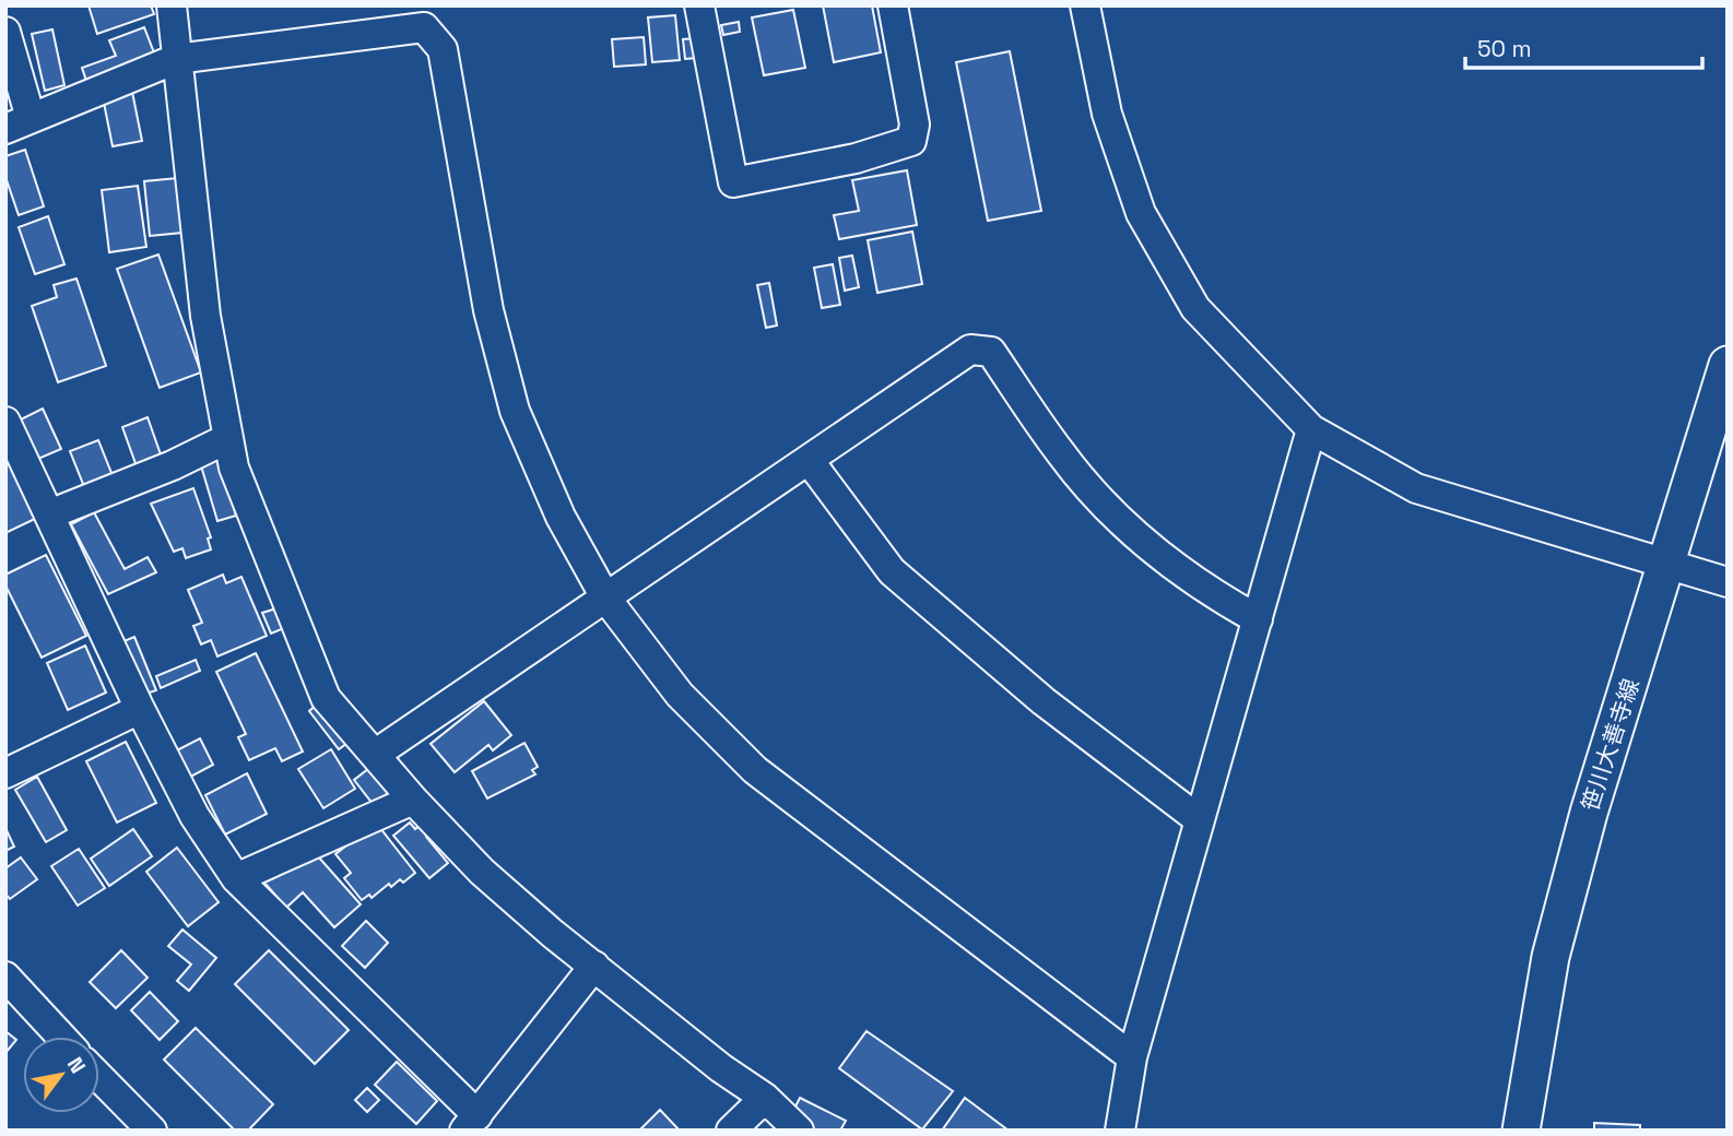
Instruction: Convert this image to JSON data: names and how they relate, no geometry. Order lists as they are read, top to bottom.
{
  "streets": {
    "street": ["笹川大善寺線"]
  },
  "scale_bar": "50 m",
  "north": "top right"
}
